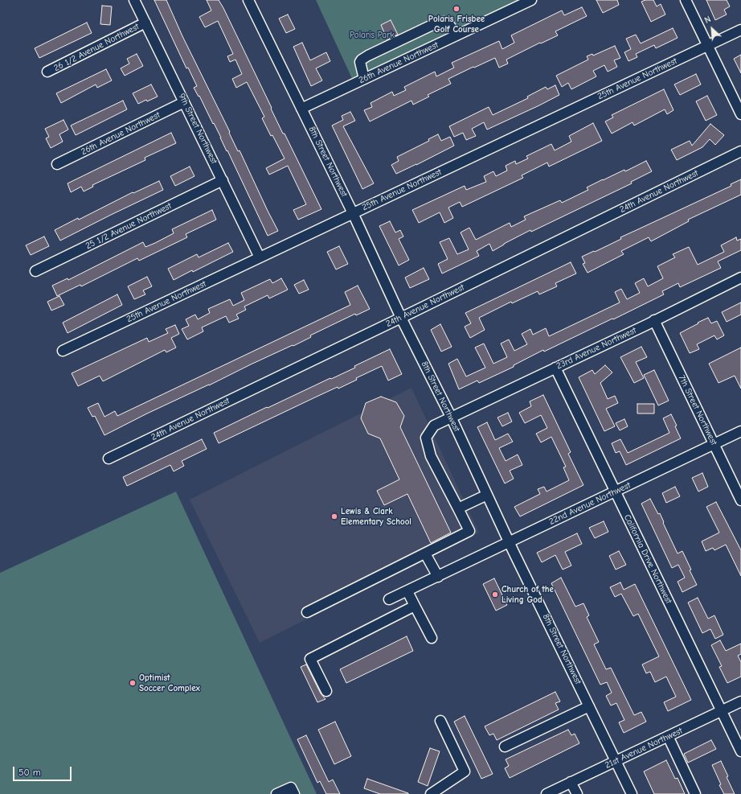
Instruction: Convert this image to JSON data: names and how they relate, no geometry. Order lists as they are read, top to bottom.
{
  "streets": {
    "street": [
      "26 1/2 Avenue Northwest",
      "26th Avenue Northwest",
      "25th Avenue Northwest",
      "9th Street Northwest",
      "8th Street Northwest",
      "24th Avenue Northwest",
      "25 1/2 Avenue Northwest",
      "23rd Avenue Northwest",
      "7th Street Northwest",
      "22nd Avenue Northwest",
      "California Drive Northwest",
      "21st Avenue Northwest"
    ]
  },
  "crossings": [
    ["26 1/2 Avenue Northwest", "9th Street Northwest"],
    ["26th Avenue Northwest", "9th Street Northwest"],
    ["26th Avenue Northwest", "8th Street Northwest"],
    ["25th Avenue Northwest", "9th Street Northwest"],
    ["25th Avenue Northwest", "8th Street Northwest"],
    ["9th Street Northwest", "25 1/2 Avenue Northwest"],
    ["8th Street Northwest", "24th Avenue Northwest"],
    ["8th Street Northwest", "23rd Avenue Northwest"],
    ["8th Street Northwest", "22nd Avenue Northwest"],
    ["8th Street Northwest", "21st Avenue Northwest"],
    ["23rd Avenue Northwest", "7th Street Northwest"],
    ["23rd Avenue Northwest", "California Drive Northwest"],
    ["7th Street Northwest", "22nd Avenue Northwest"],
    ["22nd Avenue Northwest", "California Drive Northwest"],
    ["California Drive Northwest", "21st Avenue Northwest"]
  ],
  "parks": ["Polaris Park"],
  "places": [
    "Polaris Frisbee Golf Course",
    "Lewis & Clark Elementary School",
    "Church of the Living God",
    "Optimist Soccer Complex"
  ],
  "scale_bar": "50 m",
  "north": "top left"
}
